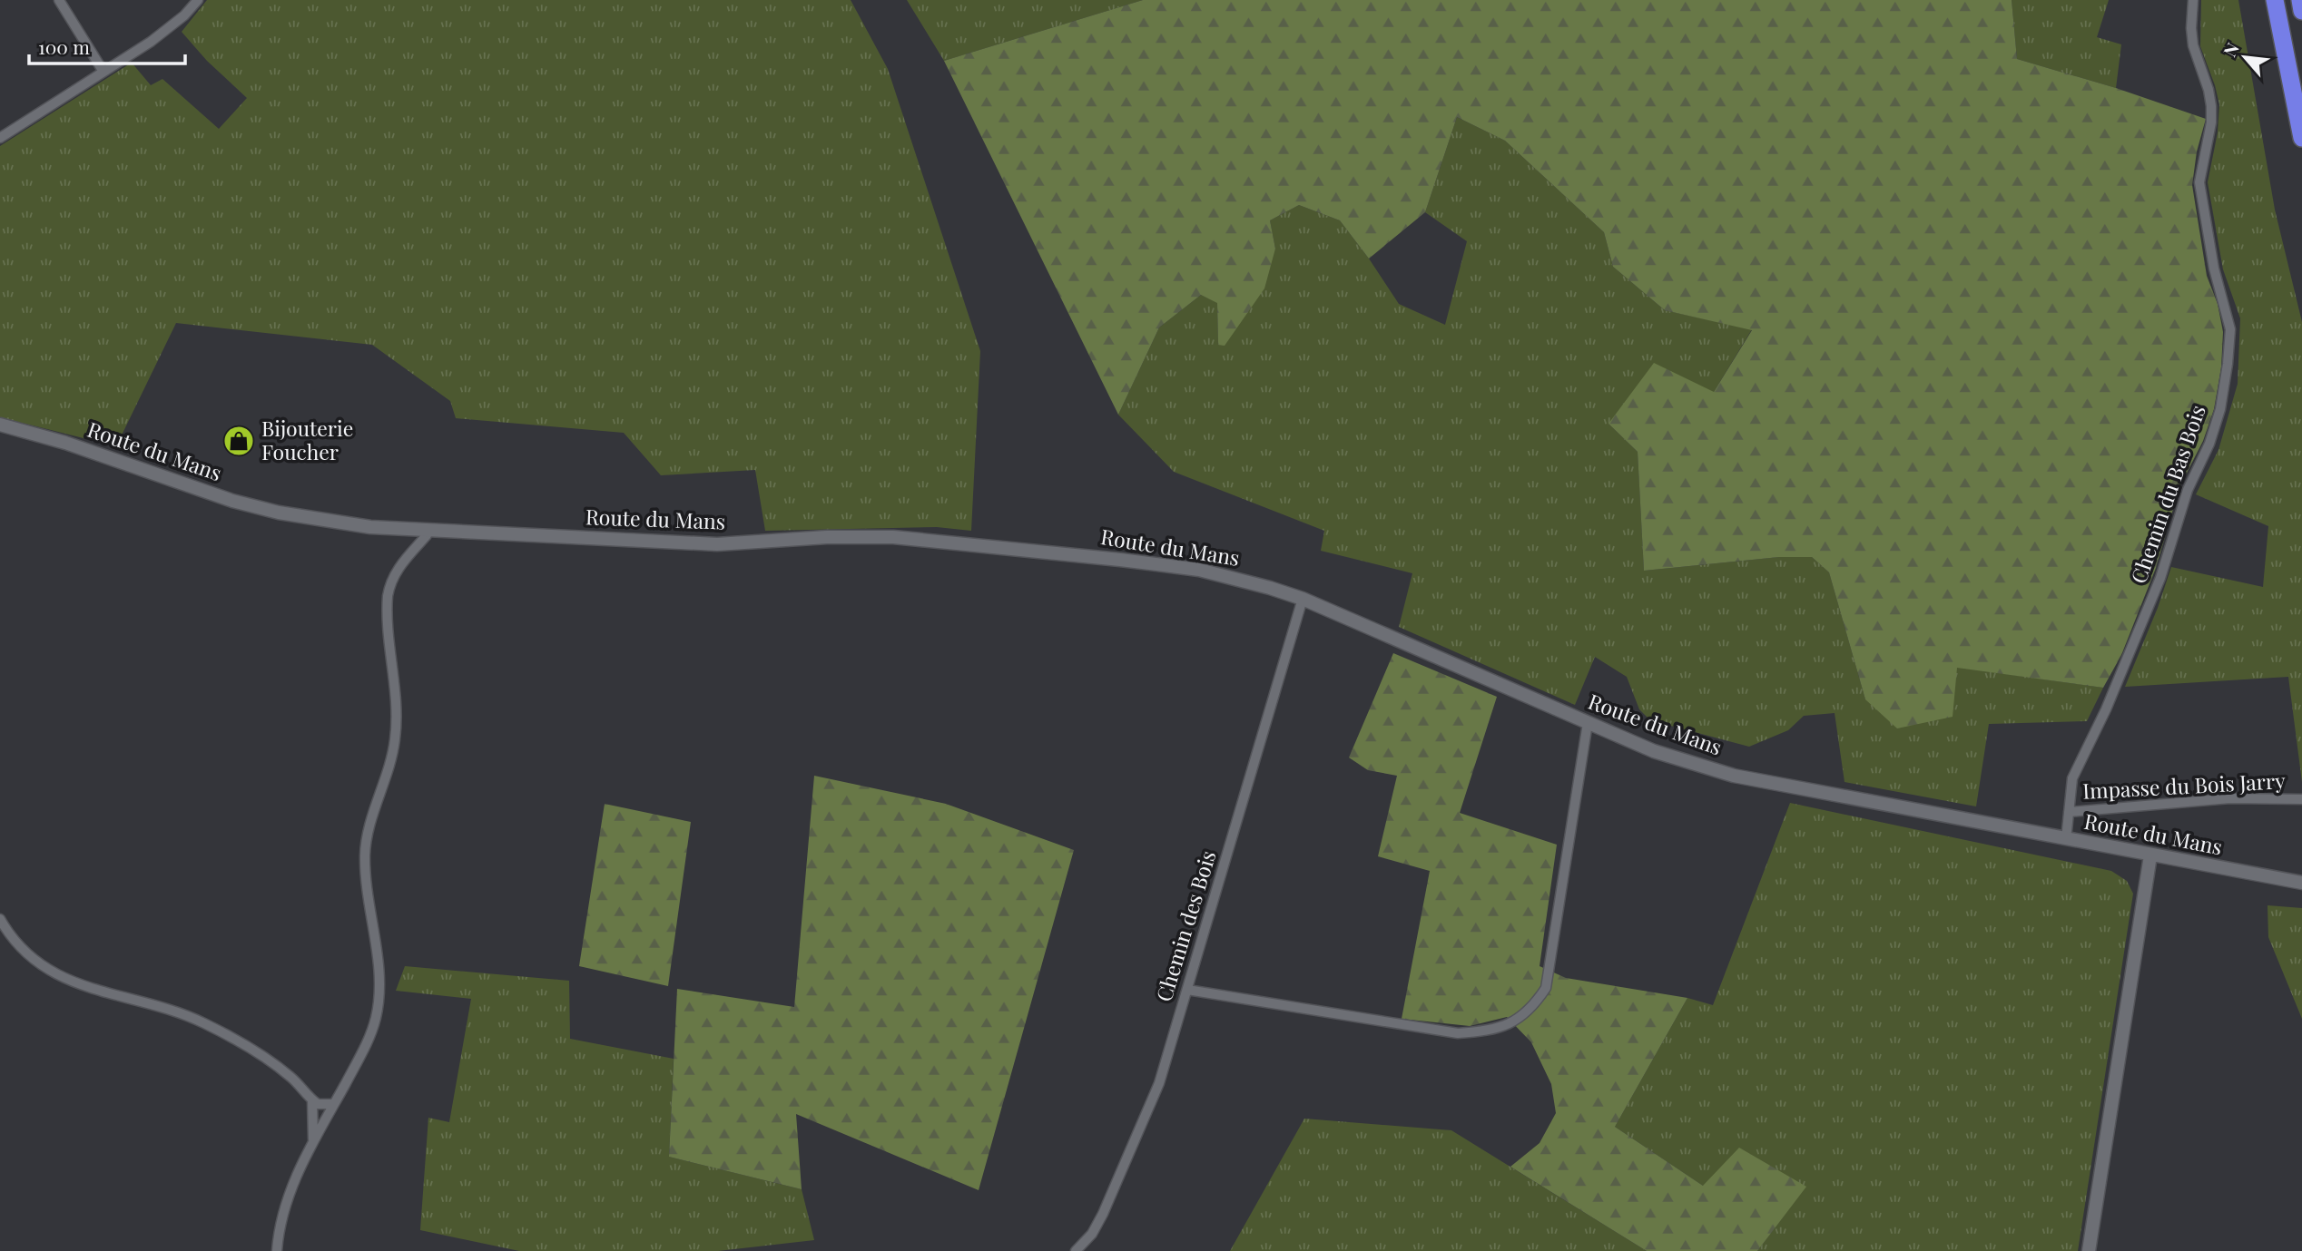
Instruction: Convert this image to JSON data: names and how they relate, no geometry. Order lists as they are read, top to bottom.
{
  "streets": {
    "street": [
      "Route du Mans",
      "Chemin du Bas Bois",
      "Impasse du Bois Jarry",
      "Chemin des Bois"
    ]
  },
  "crossings": [
    ["Route du Mans", "Chemin du Bas Bois"],
    ["Route du Mans", "Chemin des Bois"],
    ["Chemin du Bas Bois", "Impasse du Bois Jarry"]
  ],
  "places": {
    "shop": ["Bijouterie Foucher"]
  },
  "scale_bar": "100 m",
  "north": "top left"
}
